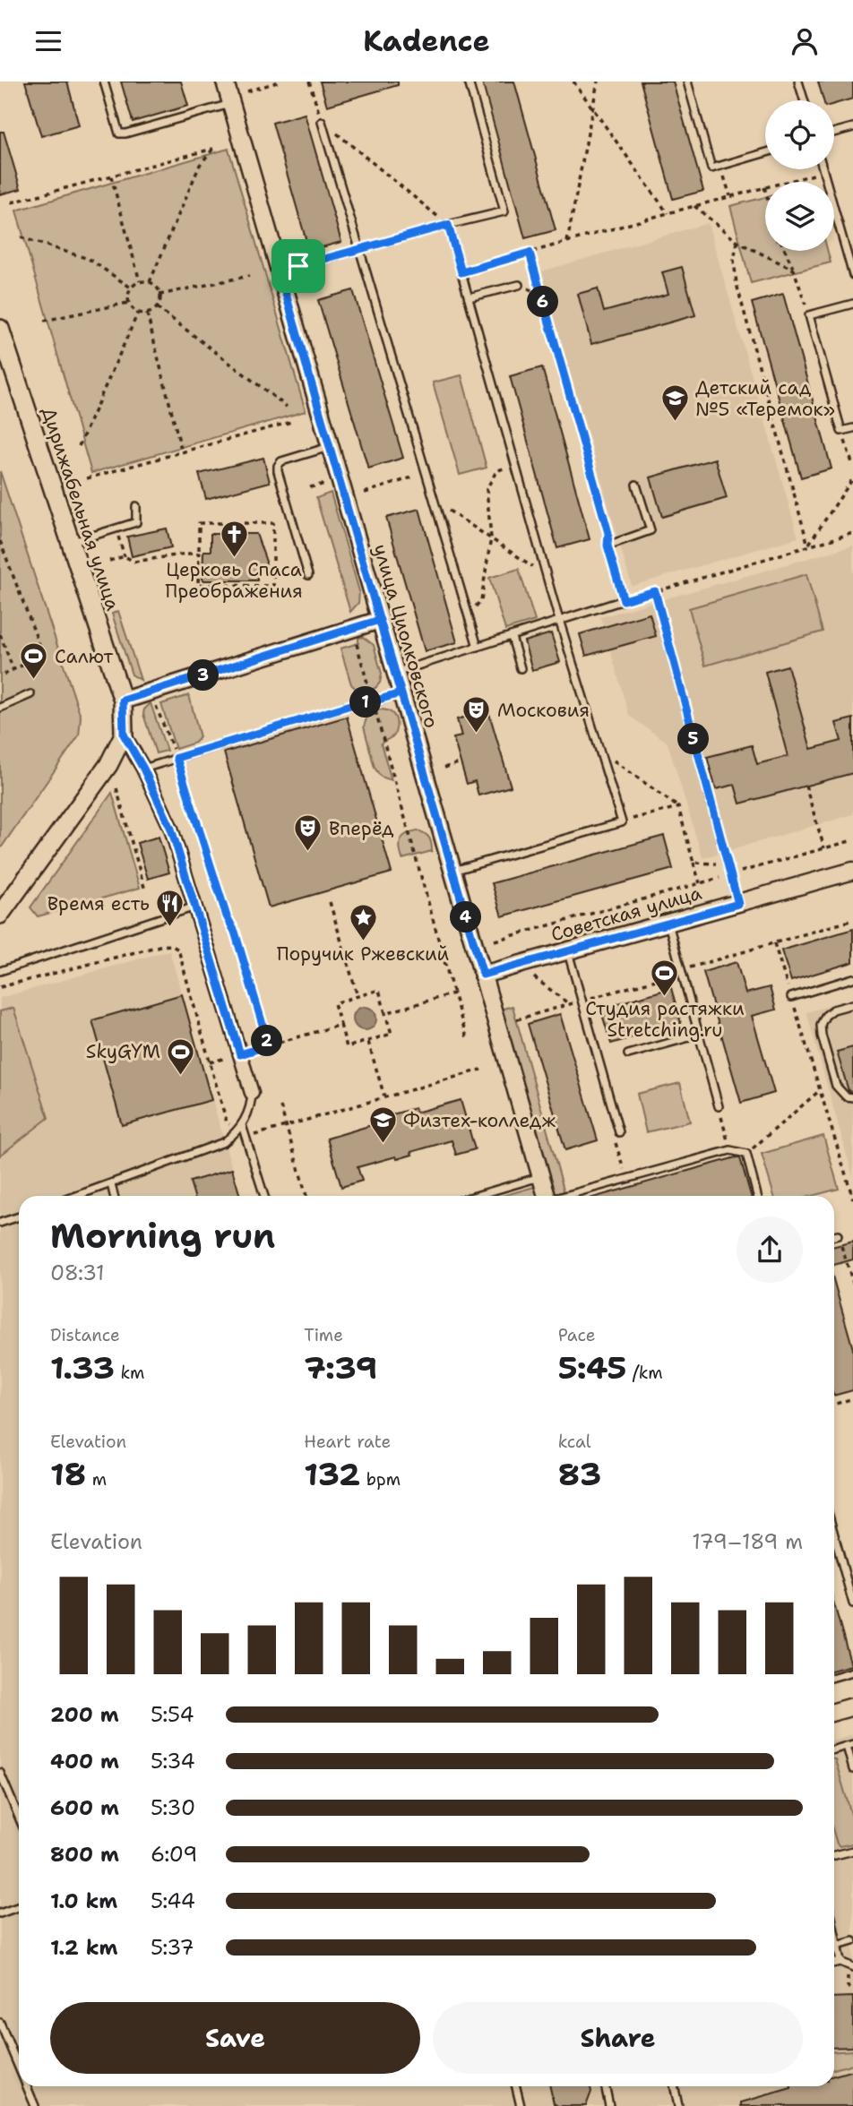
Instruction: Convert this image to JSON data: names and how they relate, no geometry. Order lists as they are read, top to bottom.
{
  "streets": {
    "main road": ["Дирижабельная улица"],
    "street": ["улица Циолковского", "Советская улица"]
  },
  "crossings": [
    ["улица Циолковского", "Советская улица"]
  ],
  "places": {
    "school or university": ["Детский сад №5 «Теремок»", "Физтех-колледж"],
    "church": ["Церковь Спаса Преображения"],
    "sports": ["Салют", "Студия растяжки Stretching.ru", "SkyGYM"],
    "theatre": ["Московия", "Вперёд"],
    "restaurant": ["Время есть"],
    "place": ["Поручик Ржевский"]
  },
  "page": {
    "header": "Kadence",
    "pins": [
      "6",
      "3",
      "1",
      "5",
      "4",
      "2"
    ],
    "heading": ["Morning run", "08:31"],
    "stats": [
      ["Distance", "1.33 km"],
      ["Time", "7:39"],
      ["Pace", "5:45 /km"],
      ["Elevation", "18 m"],
      ["Heart rate", "132 bpm"],
      ["kcal", "83"]
    ],
    "chart": ["Elevation", "179–189 m"],
    "list": [
      {
        "name": "200 m",
        "note": "5:54"
      },
      {
        "name": "400 m",
        "note": "5:34"
      },
      {
        "name": "600 m",
        "note": "5:30"
      },
      {
        "name": "800 m",
        "note": "6:09"
      },
      {
        "name": "1.0 km",
        "note": "5:44"
      },
      {
        "name": "1.2 km",
        "note": "5:37"
      }
    ],
    "buttons": ["Save", "Share"]
  }
}
